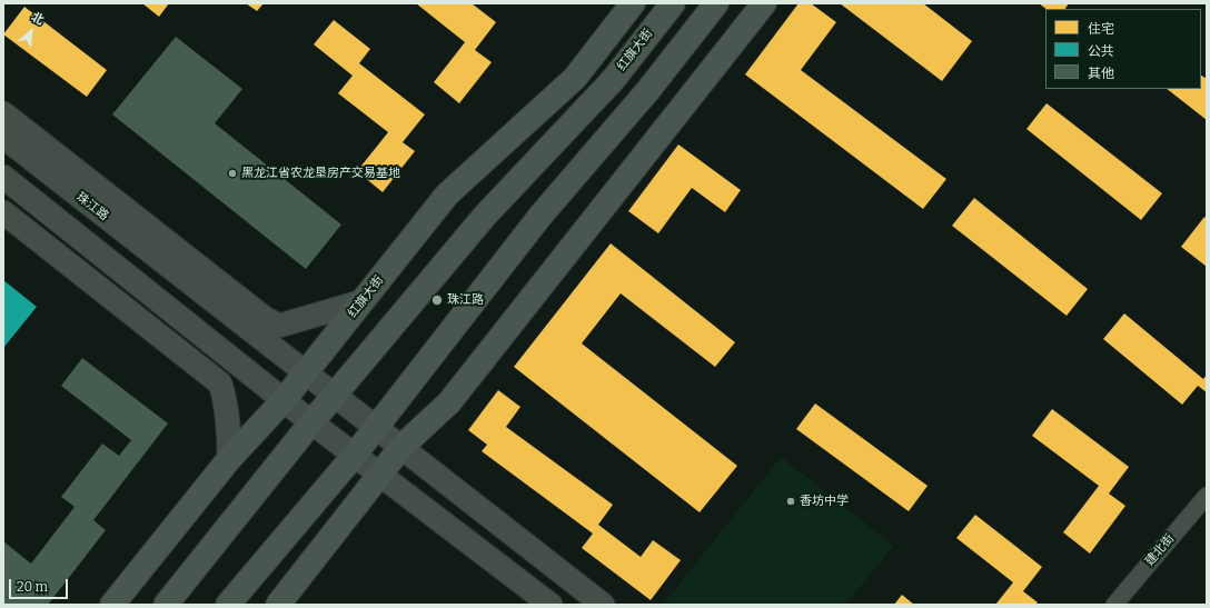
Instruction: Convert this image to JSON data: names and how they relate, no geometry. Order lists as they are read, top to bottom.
{
  "streets": {
    "main road": ["红旗大街", "珠江路"],
    "street": ["建北街"]
  },
  "crossings": [
    ["红旗大街", "珠江路"]
  ],
  "places": ["黑龙江省农龙垦房产交易基地", "珠江路", "香坊中学"],
  "legend": ["住宅", "公共", "其他"],
  "scale_bar": "20 m",
  "north": "top right"
}
